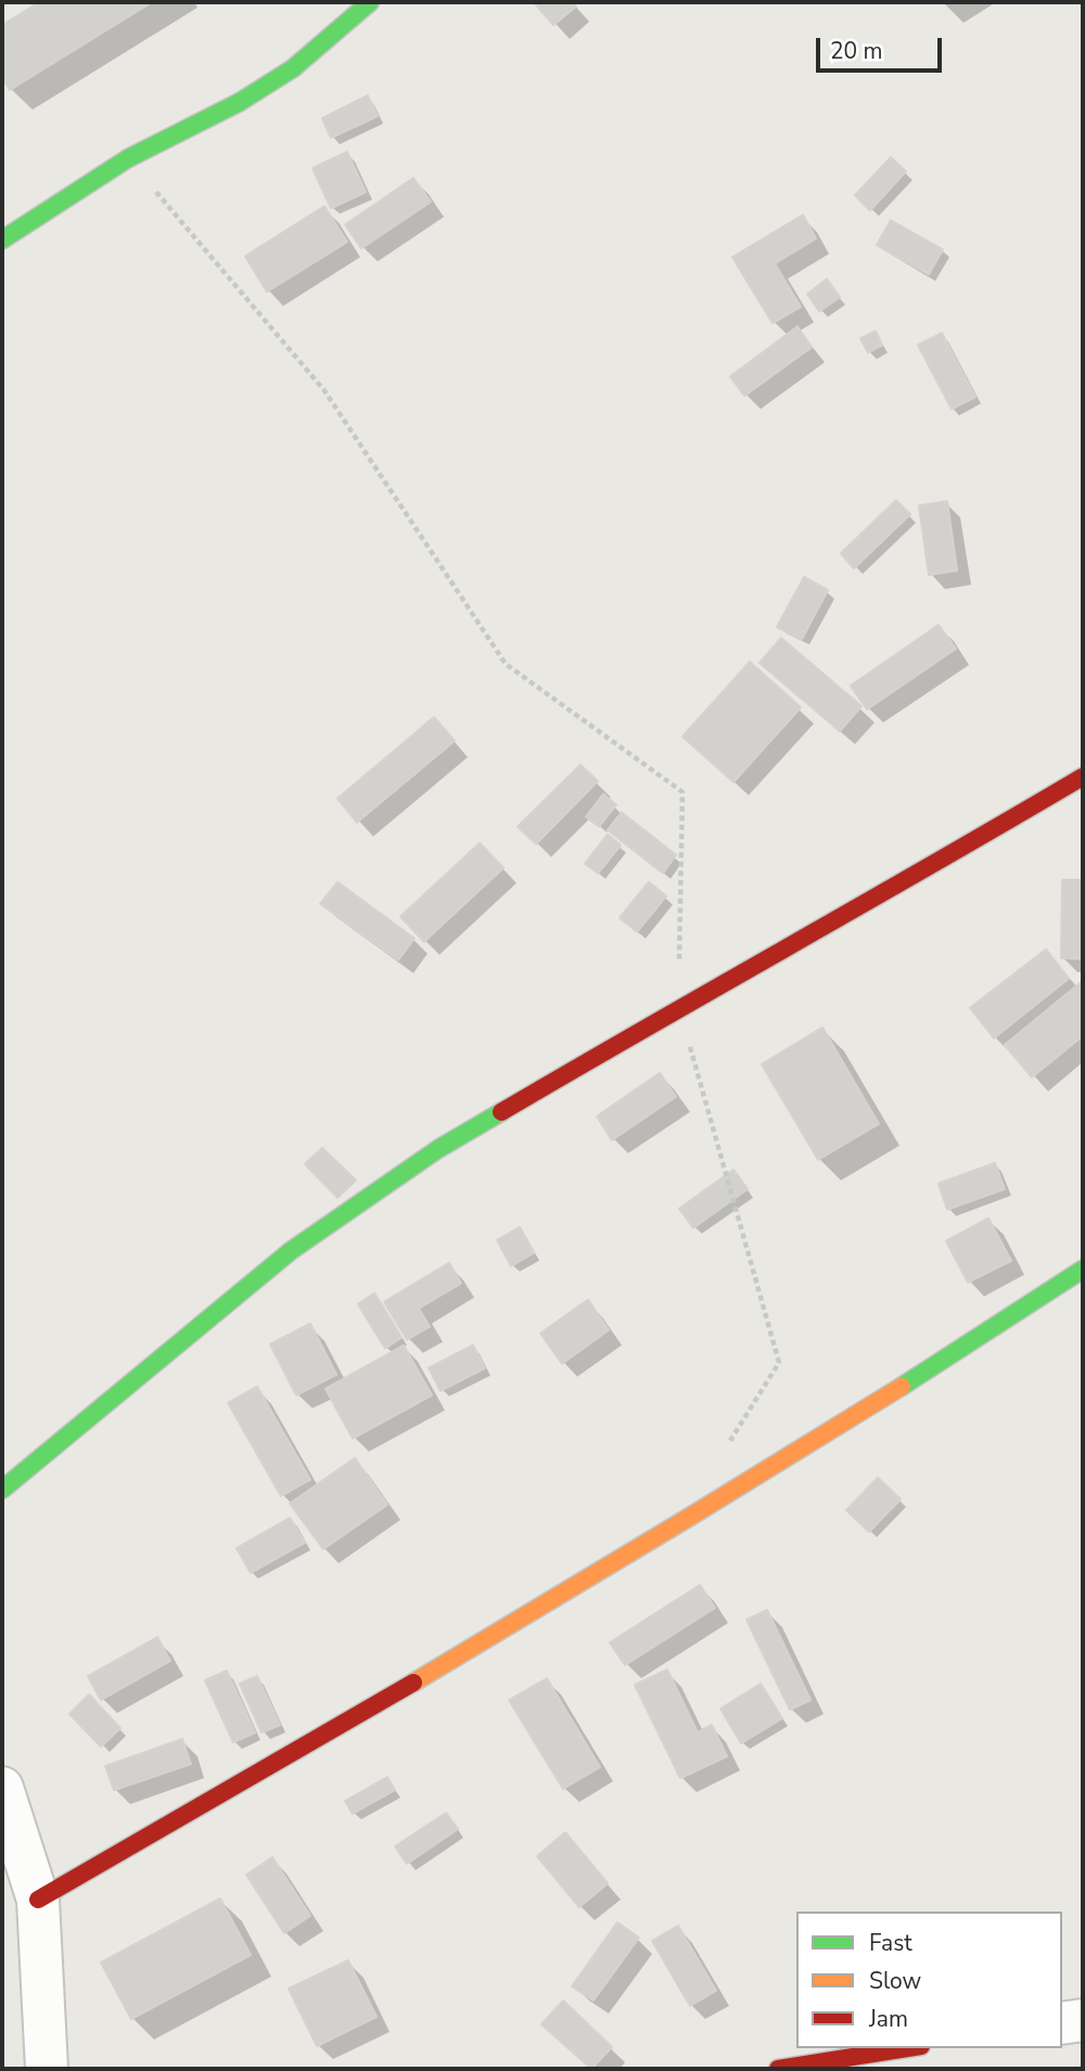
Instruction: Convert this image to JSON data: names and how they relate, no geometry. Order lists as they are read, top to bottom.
{
  "legend": ["Fast", "Slow", "Jam"],
  "scale_bar": "20 m"
}
